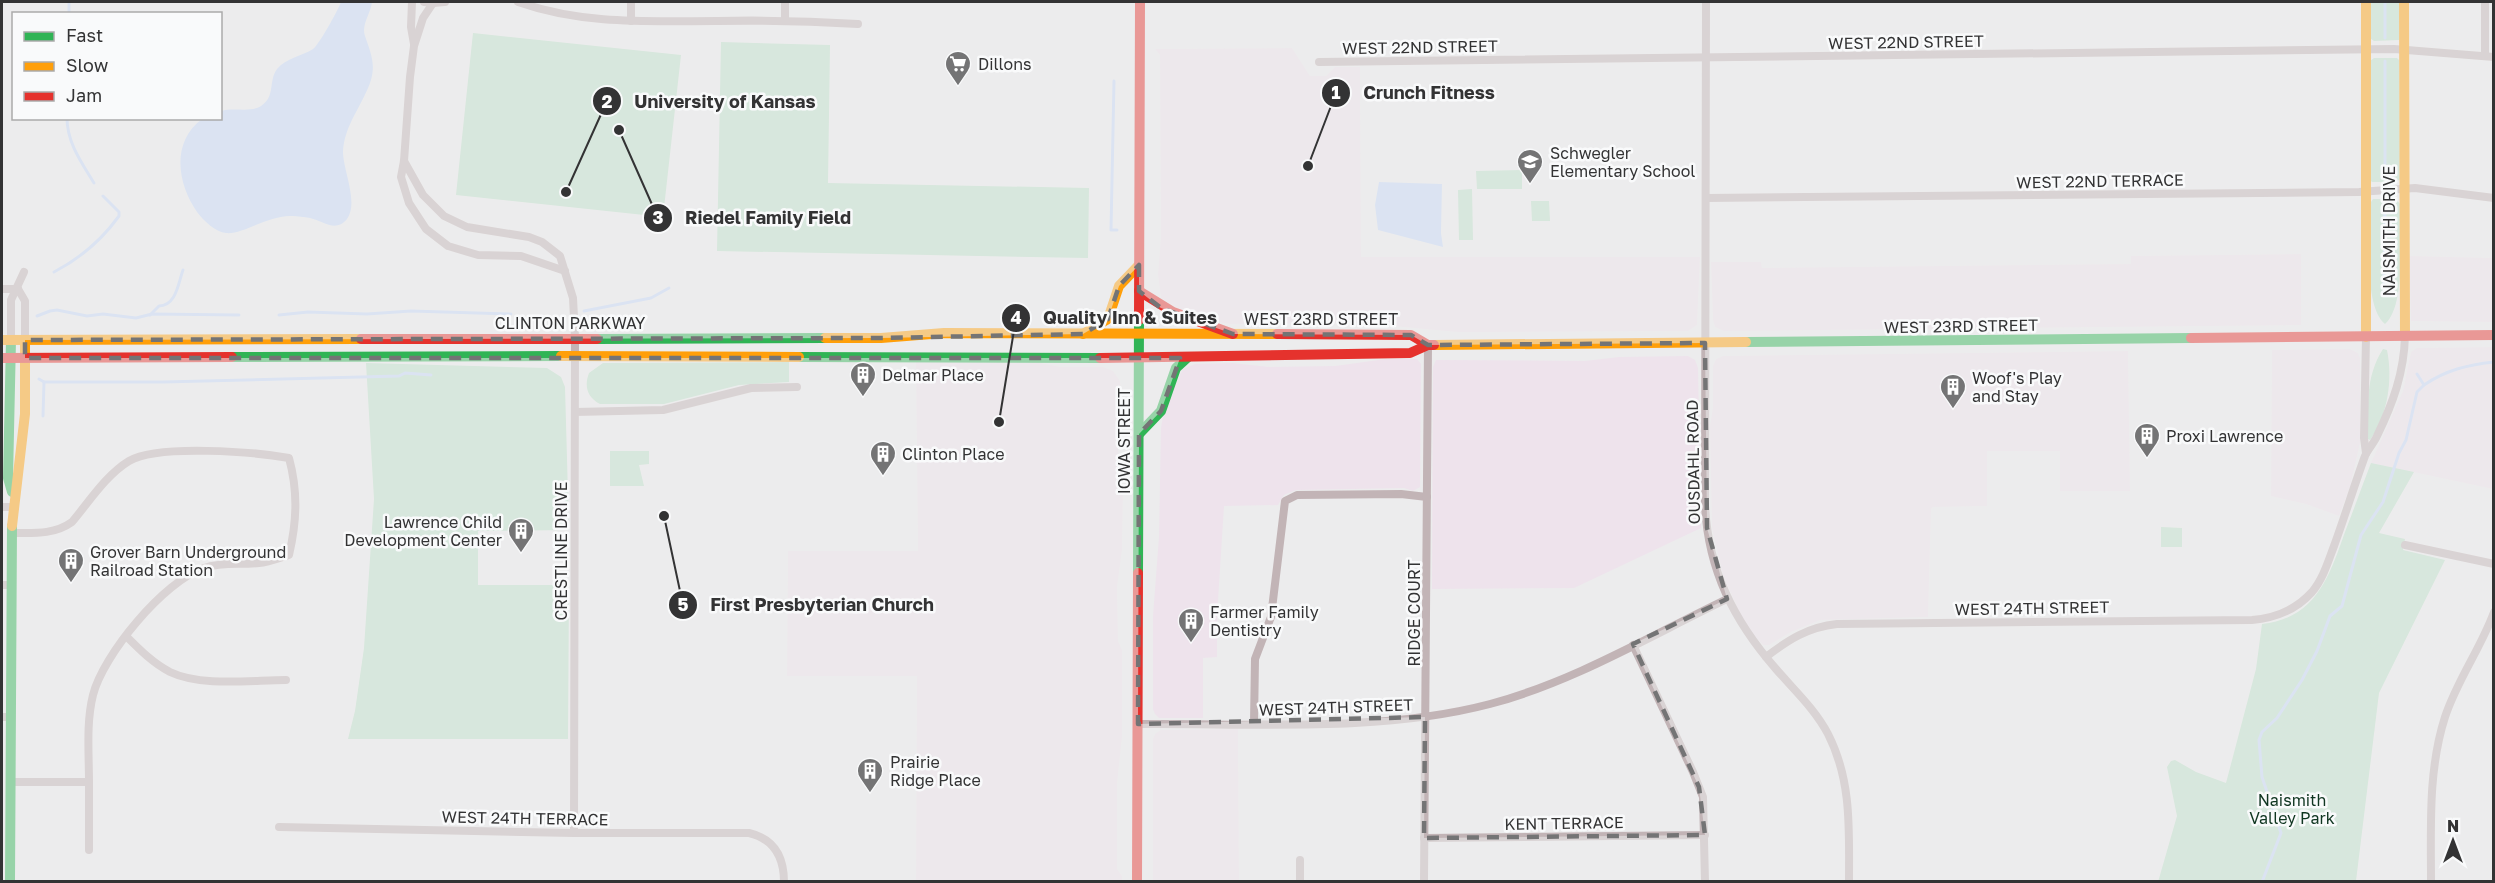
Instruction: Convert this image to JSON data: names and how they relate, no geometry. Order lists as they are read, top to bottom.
{
  "streets": {
    "main road": [
      "NAISMITH DRIVE",
      "WEST 23RD STREET",
      "CLINTON PARKWAY",
      "IOWA STREET"
    ],
    "street": [
      "WEST 22ND STREET",
      "WEST 22ND TERRACE",
      "OUSDAHL ROAD",
      "CRESTLINE DRIVE",
      "WEST 24TH STREET",
      "RIDGE COURT",
      "WEST 24TH TERRACE",
      "KENT TERRACE"
    ]
  },
  "crossings": [
    ["WEST 22ND STREET", "NAISMITH DRIVE"],
    ["WEST 22ND STREET", "OUSDAHL ROAD"],
    ["WEST 22ND TERRACE", "NAISMITH DRIVE"],
    ["WEST 22ND TERRACE", "OUSDAHL ROAD"],
    ["NAISMITH DRIVE", "WEST 23RD STREET"],
    ["NAISMITH DRIVE", "WEST 24TH STREET"],
    ["WEST 23RD STREET", "CLINTON PARKWAY"],
    ["WEST 23RD STREET", "IOWA STREET"],
    ["WEST 23RD STREET", "OUSDAHL ROAD"],
    ["WEST 23RD STREET", "RIDGE COURT"],
    ["CLINTON PARKWAY", "IOWA STREET"],
    ["CLINTON PARKWAY", "CRESTLINE DRIVE"],
    ["IOWA STREET", "WEST 24TH STREET"],
    ["OUSDAHL ROAD", "WEST 24TH STREET"],
    ["CRESTLINE DRIVE", "WEST 24TH TERRACE"],
    ["WEST 24TH STREET", "RIDGE COURT"],
    ["RIDGE COURT", "KENT TERRACE"]
  ],
  "parks": ["Naismith Valley Park"],
  "places": {
    "supermarket": ["Dillons"],
    "other": [
      "Riedel Family Field",
      "Crunch Fitness",
      "University of Kansas",
      "Quality Inn & Suites",
      "First Presbyterian Church"
    ],
    "school or university": ["Schwegler Elementary School"],
    "building": [
      "Delmar Place",
      "Woof's Play and Stay",
      "Proxi Lawrence",
      "Clinton Place",
      "Lawrence Child Development Center",
      "Grover Barn Underground Railroad Station",
      "Farmer Family Dentistry",
      "Prairie Ridge Place"
    ]
  },
  "legend": ["Fast", "Slow", "Jam"],
  "north": "top"
}
